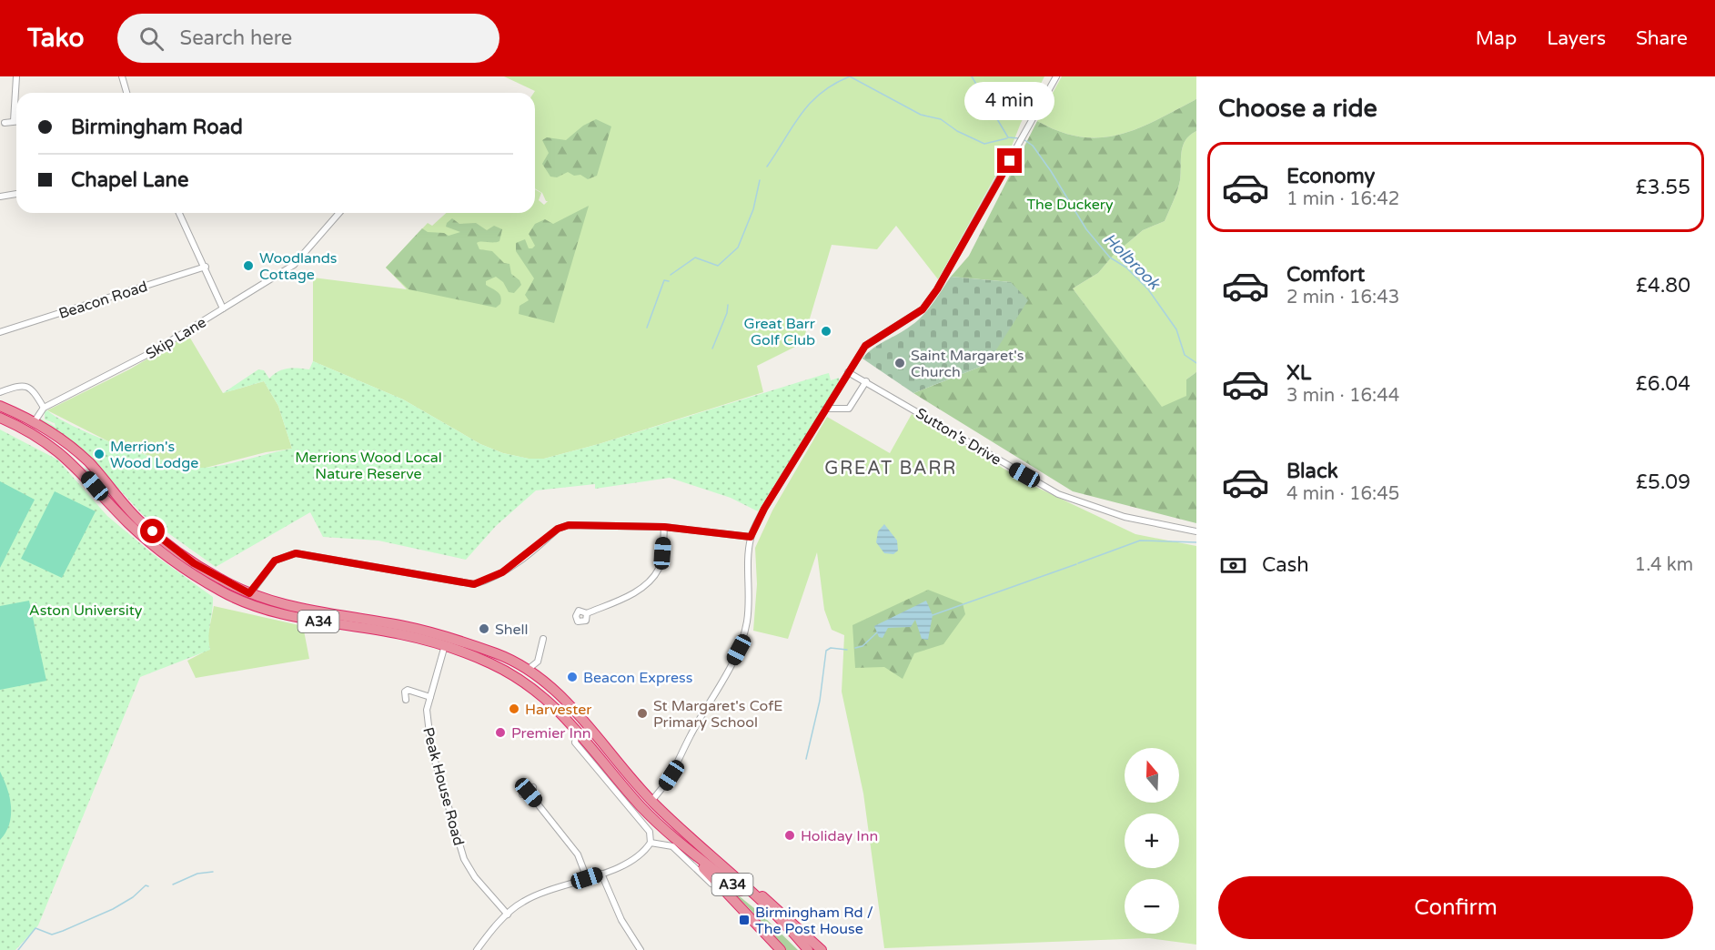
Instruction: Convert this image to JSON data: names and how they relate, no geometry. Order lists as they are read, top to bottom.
{
  "streets": {
    "highway": ["A34"],
    "street": [
      "Beacon Road",
      "Skip Lane",
      "Sutton's Drive",
      "Peak House Road"
    ]
  },
  "crossings": [
    ["Beacon Road", "Skip Lane"],
    ["Skip Lane", "A34"],
    ["A34", "Peak House Road"]
  ],
  "districts": ["GREAT BARR"],
  "water": ["Holbrook"],
  "parks": ["The Duckery", "Merrions Wood Local Nature Reserve", "Aston University"],
  "places": {
    "other": [
      "Woodlands Cottage",
      "Great Barr Golf Club",
      "Saint Margaret's Church",
      "Merrion's Wood Lodge",
      "Shell",
      "Beacon Express",
      "Harvester",
      "St Margaret's CofE Primary School",
      "Premier Inn",
      "Holiday Inn"
    ],
    "transit": ["Birmingham Rd / The Post House"]
  },
  "north": "top",
  "page": {
    "header": "Tako",
    "search": "Search here",
    "nav": ["Map", "Layers", "Share"],
    "heading": "Choose a ride",
    "bubble": "4 min",
    "banner": ["Birmingham Road", "Chapel Lane"],
    "list": [
      {
        "name": "Economy",
        "note": "1 min · 16:42",
        "value": "£3.55"
      },
      {
        "name": "Comfort",
        "note": "2 min · 16:43",
        "value": "£4.80"
      },
      {
        "name": "XL",
        "note": "3 min · 16:44",
        "value": "£6.04"
      },
      {
        "name": "Black",
        "note": "4 min · 16:45",
        "value": "£5.09"
      }
    ],
    "pay": ["Cash", "1.4 km"],
    "map_buttons": ["+", "−"],
    "buttons": "Confirm"
  }
}
